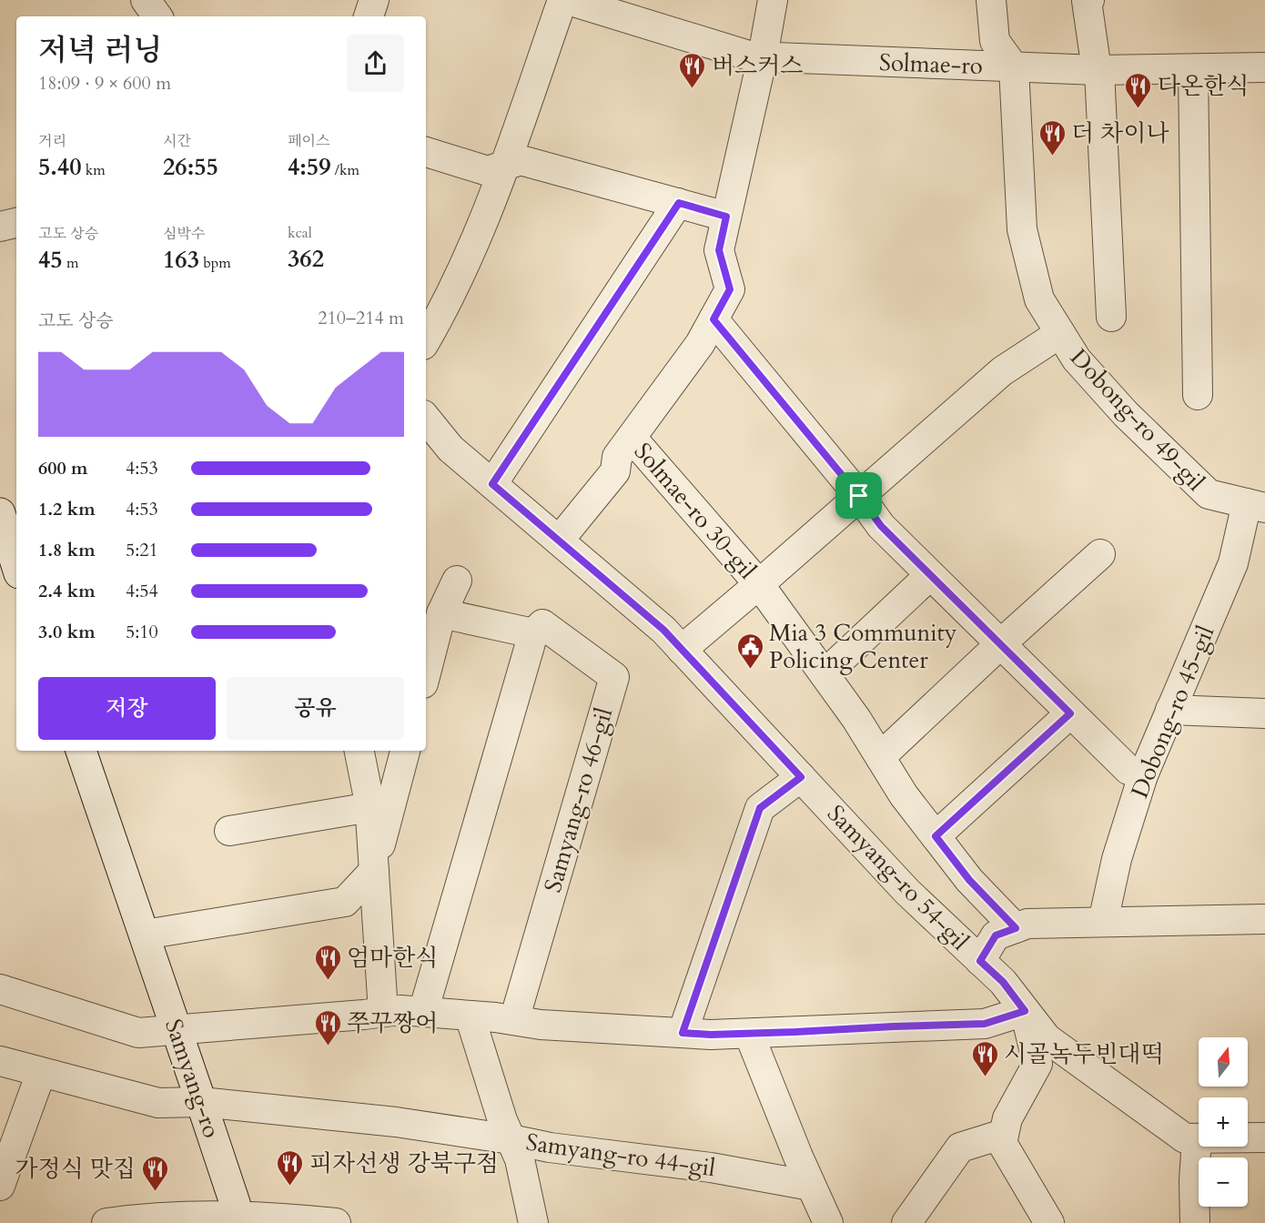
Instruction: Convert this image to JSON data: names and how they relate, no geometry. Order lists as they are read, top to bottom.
{
  "streets": {
    "main road": ["Samyang-ro"],
    "street": [
      "Solmae-ro",
      "Dobong-ro 49-gil",
      "Solmae-ro 30-gil",
      "Dobong-ro 45-gil",
      "Samyang-ro 46-gil",
      "Samyang-ro 54-gil",
      "Samyang-ro 44-gil"
    ]
  },
  "crossings": [
    ["Solmae-ro", "Dobong-ro 49-gil"],
    ["Solmae-ro", "Solmae-ro 30-gil"],
    ["Dobong-ro 49-gil", "Dobong-ro 45-gil"],
    ["Solmae-ro 30-gil", "Samyang-ro 54-gil"],
    ["Samyang-ro", "Samyang-ro 44-gil"]
  ],
  "places": {
    "restaurant": [
      "버스커스",
      "다온한식",
      "더 차이나",
      "엄마한식",
      "쭈꾸짱어",
      "시골녹두빈대떡",
      "피자선생 강북구점",
      "가정식 맛집"
    ],
    "public building": ["Mia 3 Community Policing Center"]
  },
  "north": "top",
  "page": {
    "heading": ["저녁 러닝", "18:09 · 9 × 600 m"],
    "stats": [
      ["거리", "5.40 km"],
      ["시간", "26:55"],
      ["페이스", "4:59 /km"],
      ["고도 상승", "45 m"],
      ["심박수", "163 bpm"],
      ["kcal", "362"]
    ],
    "chart": ["고도 상승", "210–214 m"],
    "list": [
      {
        "name": "600 m",
        "note": "4:53"
      },
      {
        "name": "1.2 km",
        "note": "4:53"
      },
      {
        "name": "1.8 km",
        "note": "5:21"
      },
      {
        "name": "2.4 km",
        "note": "4:54"
      },
      {
        "name": "3.0 km",
        "note": "5:10"
      }
    ],
    "buttons": ["저장", "공유"],
    "map_buttons": ["+", "−"]
  }
}
